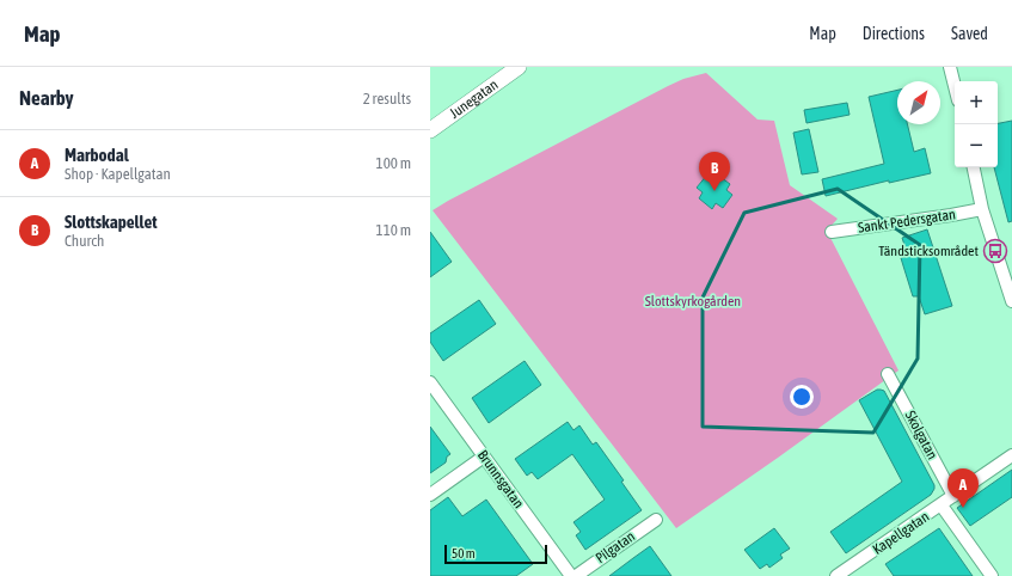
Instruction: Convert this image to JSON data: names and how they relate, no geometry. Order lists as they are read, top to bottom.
{
  "streets": {
    "street": [
      "Junegatan",
      "Sankt Pedersgatan",
      "Skolgatan",
      "Brunnsgatan",
      "Kapellgatan",
      "Pilgatan"
    ]
  },
  "crossings": [
    ["Skolgatan", "Kapellgatan"]
  ],
  "parks": ["Slottskyrkogården"],
  "places": {
    "bus stop": ["Tändsticksområdet"]
  },
  "scale_bar": "50 m",
  "north": "top right",
  "page": {
    "header": "Map",
    "nav": ["Map", "Directions", "Saved"],
    "heading": ["Nearby", "2 results"],
    "map_buttons": ["+", "−"],
    "list": [
      {
        "mark": "A",
        "name": "Marbodal",
        "note": "Shop · Kapellgatan",
        "value": "100 m"
      },
      {
        "mark": "B",
        "name": "Slottskapellet",
        "note": "Church",
        "value": "110 m"
      }
    ],
    "pins": ["B", "A"],
    "scale": "50 m"
  }
}
